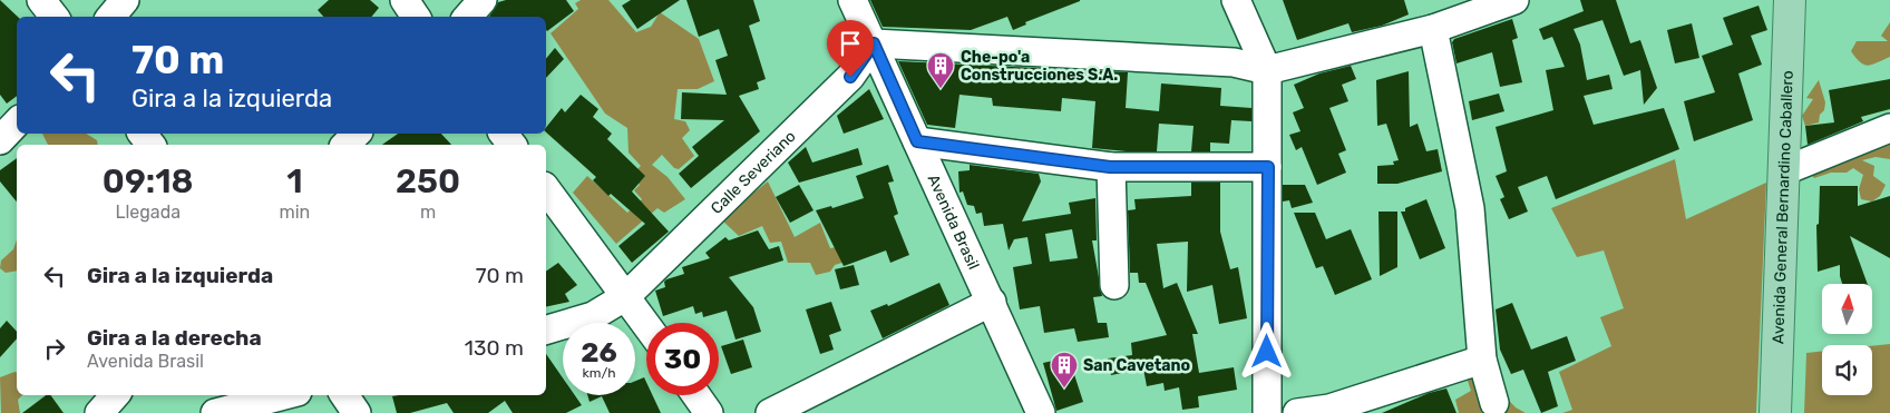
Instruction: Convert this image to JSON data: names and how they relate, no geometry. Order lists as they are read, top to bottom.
{
  "streets": {
    "main road": ["Avenida General Bernardino Caballero"],
    "street": ["Calle Severiano", "Avenida Brasil"]
  },
  "crossings": [
    ["Calle Severiano", "Avenida Brasil"]
  ],
  "places": {
    "building": ["Che-po'a Construcciones S.A.", "San Cavetano"]
  },
  "north": "top",
  "page": {
    "turn": ["70 m", "Gira a la izquierda"],
    "eta": [
      "09:18",
      "Llegada",
      "1",
      "min",
      "250",
      "m"
    ],
    "list": [
      {
        "name": "Gira a la izquierda",
        "value": "70 m"
      },
      {
        "name": "Gira a la derecha",
        "note": "Avenida Brasil",
        "value": "130 m"
      }
    ],
    "speed": "26 km/h",
    "limit": "30"
  }
}
